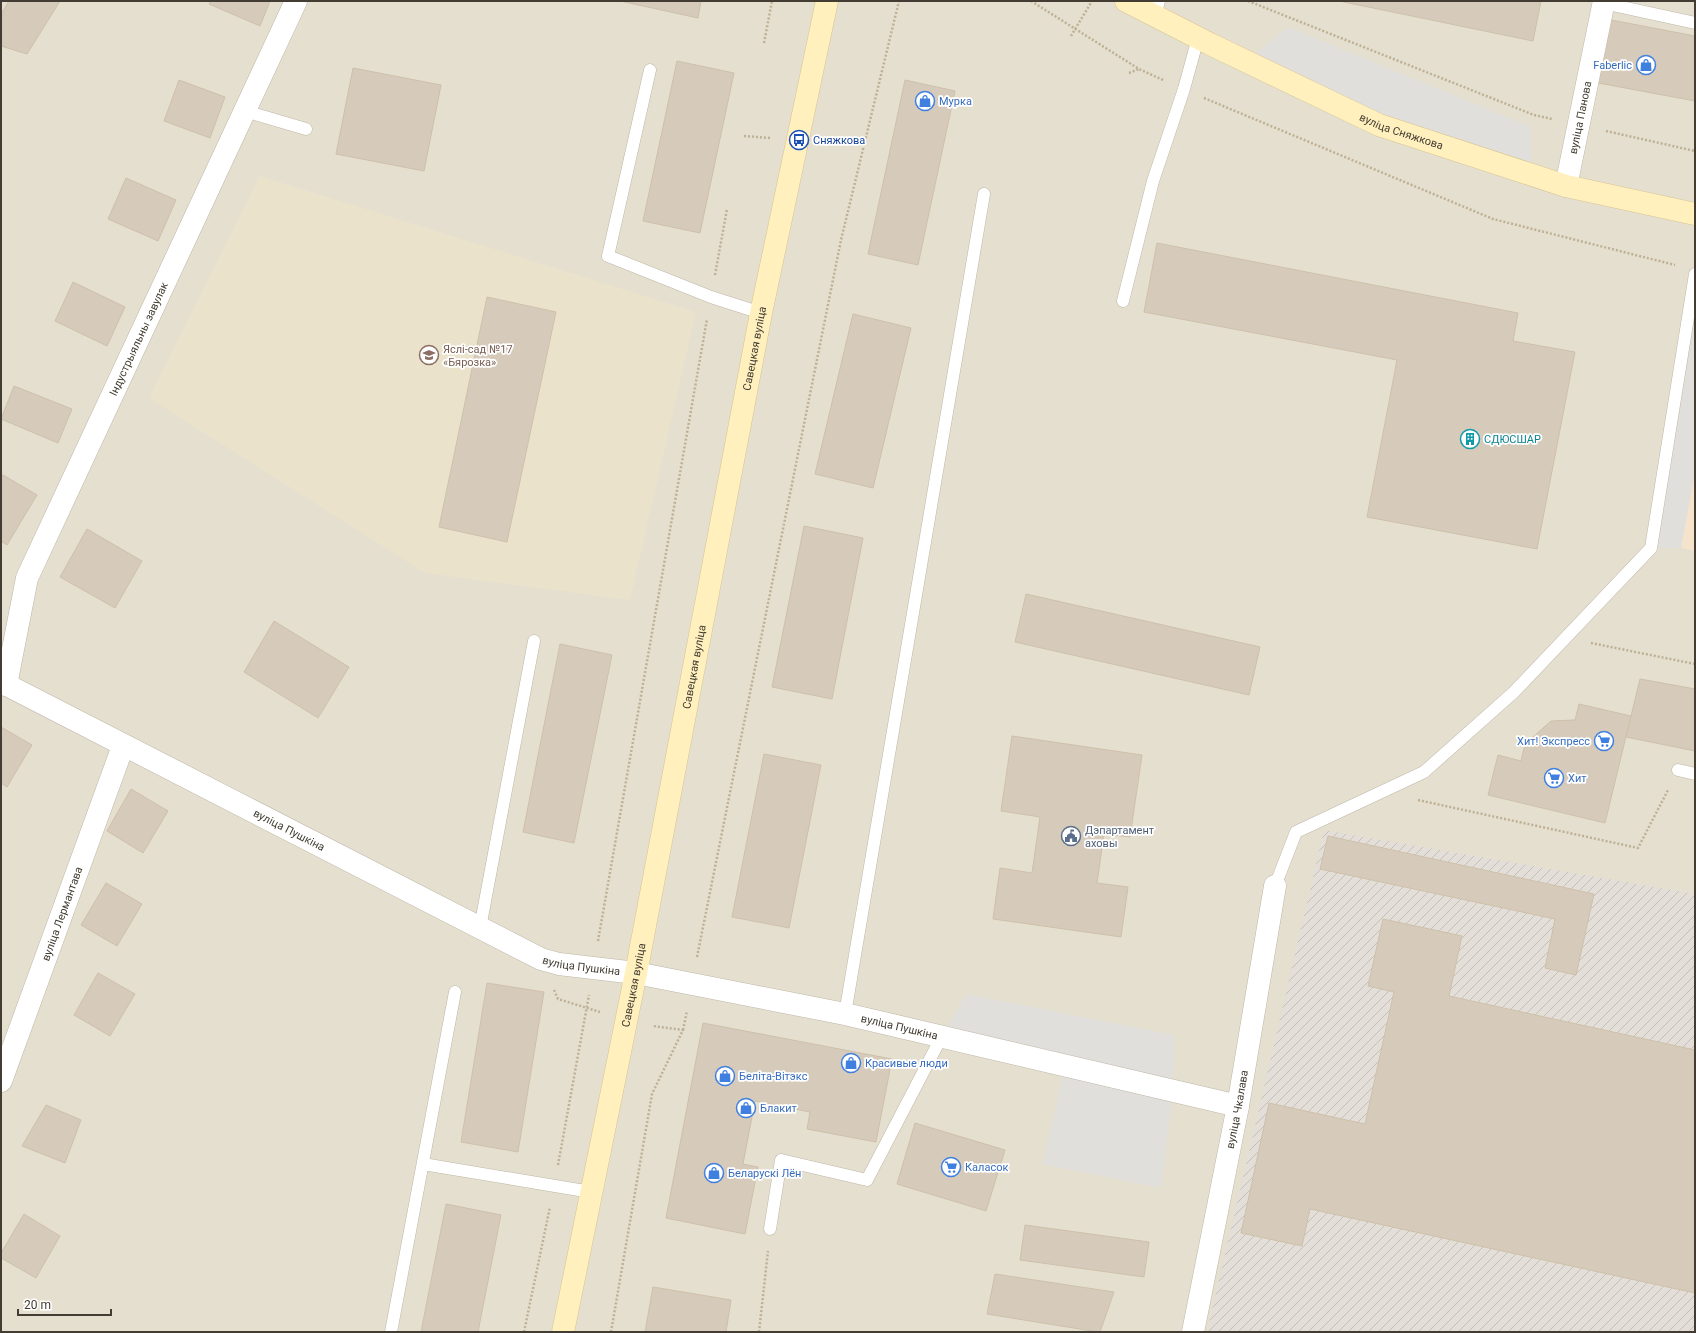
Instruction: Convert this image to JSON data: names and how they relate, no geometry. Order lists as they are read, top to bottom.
{
  "streets": {
    "street": [
      "вуліца Панова",
      "вуліца Сняжкова",
      "Індустрыяльны завулак",
      "Савецкая вуліца",
      "вуліца Пушкіна",
      "вуліца Лермантава",
      "вуліца Чкалава"
    ]
  },
  "crossings": [
    ["вуліца Панова", "вуліца Сняжкова"],
    ["Індустрыяльны завулак", "вуліца Пушкіна"],
    ["Савецкая вуліца", "вуліца Пушкіна"],
    ["вуліца Пушкіна", "вуліца Лермантава"],
    ["вуліца Пушкіна", "вуліца Чкалава"]
  ],
  "places": {
    "shop": [
      "Faberlic",
      "Мурка",
      "Красивые люди",
      "Беліта-Вітэкс",
      "Блакит",
      "Беларускі Лён"
    ],
    "bus stop": ["Сняжкова"],
    "school or university": ["Яслі-сад №17 «Бярозка»"],
    "building": ["СДЮСШАР"],
    "supermarket": ["Хит! Экспресс", "Хит", "Каласок"],
    "public building": ["Дэпартамент аховы"]
  },
  "scale_bar": "20 m"
}
